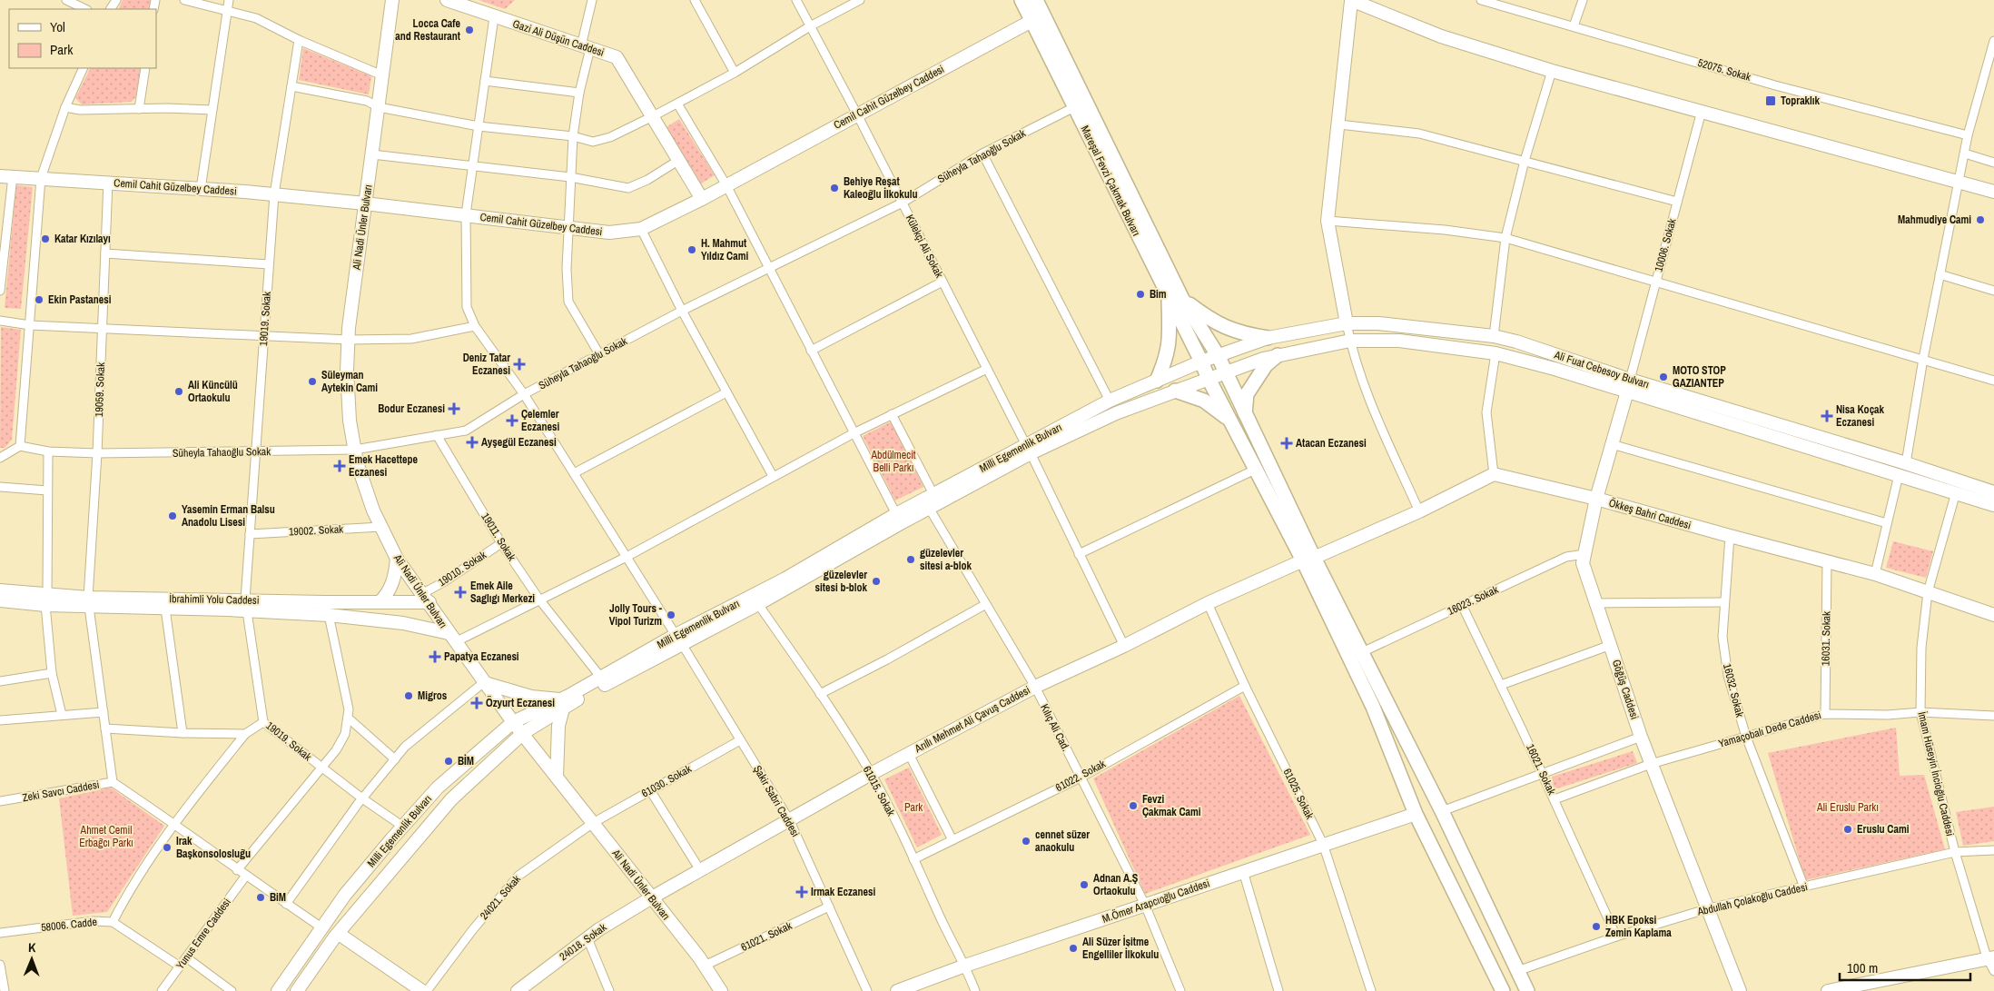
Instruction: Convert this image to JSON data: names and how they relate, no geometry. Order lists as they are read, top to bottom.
{
  "streets": {
    "main road": ["Mareşal Fevzi Çakmak Bulvarı"],
    "street": [
      "Gazi Ali Düşün Caddesi",
      "52075. Sokak",
      "Cemil Cahit Güzelbey Caddesi",
      "Süheyla Tahaoğlu Sokak",
      "Ali Nadi Ünler Bulvarı",
      "10006. Sokak",
      "Külekçi Ali Sokak",
      "19019. Sokak",
      "Ali Fuat Cebesoy Bulvarı",
      "19059. Sokak",
      "Milli Egemenlik Bulvarı",
      "Ökkeş Bahri Caddesi",
      "19002. Sokak",
      "19011. Sokak",
      "19010. Sokak",
      "İbrahimli Yolu Caddesi",
      "16023. Sokak",
      "16031. Sokak",
      "Göğüş Caddesi",
      "16032. Sokak",
      "Arıllı Mehmet Ali Çavuş Caddesi",
      "Kılıç Ali Cad.",
      "Yamaçobalı Dede Caddesi",
      "16021. Sokak",
      "İmam Hüseyin İncioğlu Caddesi",
      "61022. Sokak",
      "61030. Sokak",
      "Zeki Savcı Caddesi",
      "61015. Sokak",
      "61025. Sokak",
      "Şakir Sabri Caddesi",
      "24021. Sokak",
      "Abdullah Çolakoğlu Caddesi",
      "M.Ömer Arapcıoğlu Caddesi",
      "58006. Cadde",
      "Yunus Emre Caddesi",
      "61021. Sokak",
      "24018. Sokak"
    ]
  },
  "crossings": [
    ["Gazi Ali Düşün Caddesi", "Cemil Cahit Güzelbey Caddesi"],
    ["Gazi Ali Düşün Caddesi", "Şakir Sabri Caddesi"],
    ["Cemil Cahit Güzelbey Caddesi", "Mareşal Fevzi Çakmak Bulvarı"],
    ["Cemil Cahit Güzelbey Caddesi", "Ali Nadi Ünler Bulvarı"],
    ["Cemil Cahit Güzelbey Caddesi", "Külekçi Ali Sokak"],
    ["Cemil Cahit Güzelbey Caddesi", "19019. Sokak"],
    ["Cemil Cahit Güzelbey Caddesi", "19059. Sokak"],
    ["Cemil Cahit Güzelbey Caddesi", "Şakir Sabri Caddesi"],
    ["Süheyla Tahaoğlu Sokak", "Mareşal Fevzi Çakmak Bulvarı"],
    ["Süheyla Tahaoğlu Sokak", "Ali Nadi Ünler Bulvarı"],
    ["Süheyla Tahaoğlu Sokak", "Külekçi Ali Sokak"],
    ["Süheyla Tahaoğlu Sokak", "19019. Sokak"],
    ["Süheyla Tahaoğlu Sokak", "19059. Sokak"],
    ["Süheyla Tahaoğlu Sokak", "19011. Sokak"],
    ["Süheyla Tahaoğlu Sokak", "Şakir Sabri Caddesi"],
    ["Mareşal Fevzi Çakmak Bulvarı", "Ali Fuat Cebesoy Bulvarı"],
    ["Mareşal Fevzi Çakmak Bulvarı", "Milli Egemenlik Bulvarı"],
    ["Mareşal Fevzi Çakmak Bulvarı", "Arıllı Mehmet Ali Çavuş Caddesi"],
    ["Ali Nadi Ünler Bulvarı", "Milli Egemenlik Bulvarı"],
    ["Ali Nadi Ünler Bulvarı", "19002. Sokak"],
    ["Ali Nadi Ünler Bulvarı", "19010. Sokak"],
    ["Ali Nadi Ünler Bulvarı", "İbrahimli Yolu Caddesi"],
    ["Ali Nadi Ünler Bulvarı", "Arıllı Mehmet Ali Çavuş Caddesi"],
    ["Ali Nadi Ünler Bulvarı", "61030. Sokak"],
    ["Ali Nadi Ünler Bulvarı", "24021. Sokak"],
    ["Ali Nadi Ünler Bulvarı", "61021. Sokak"],
    ["Ali Nadi Ünler Bulvarı", "24018. Sokak"],
    ["10006. Sokak", "Ali Fuat Cebesoy Bulvarı"],
    ["10006. Sokak", "Milli Egemenlik Bulvarı"],
    ["10006. Sokak", "Göğüş Caddesi"],
    ["Külekçi Ali Sokak", "Milli Egemenlik Bulvarı"],
    ["Külekçi Ali Sokak", "Arıllı Mehmet Ali Çavuş Caddesi"],
    ["19019. Sokak", "Milli Egemenlik Bulvarı"],
    ["19019. Sokak", "19002. Sokak"],
    ["19019. Sokak", "İbrahimli Yolu Caddesi"],
    ["Ali Fuat Cebesoy Bulvarı", "Milli Egemenlik Bulvarı"],
    ["Ali Fuat Cebesoy Bulvarı", "Göğüş Caddesi"],
    ["19059. Sokak", "İbrahimli Yolu Caddesi"],
    ["19059. Sokak", "Zeki Savcı Caddesi"],
    ["Milli Egemenlik Bulvarı", "19011. Sokak"],
    ["Milli Egemenlik Bulvarı", "Göğüş Caddesi"],
    ["Milli Egemenlik Bulvarı", "Kılıç Ali Cad."],
    ["Milli Egemenlik Bulvarı", "Zeki Savcı Caddesi"],
    ["Milli Egemenlik Bulvarı", "61015. Sokak"],
    ["Milli Egemenlik Bulvarı", "Şakir Sabri Caddesi"],
    ["Ökkeş Bahri Caddesi", "16031. Sokak"],
    ["Ökkeş Bahri Caddesi", "Göğüş Caddesi"],
    ["Ökkeş Bahri Caddesi", "16032. Sokak"],
    ["Ökkeş Bahri Caddesi", "İmam Hüseyin İncioğlu Caddesi"],
    ["19011. Sokak", "19010. Sokak"],
    ["19010. Sokak", "İbrahimli Yolu Caddesi"],
    ["16023. Sokak", "Göğüş Caddesi"],
    ["16023. Sokak", "16021. Sokak"],
    ["16031. Sokak", "Yamaçobalı Dede Caddesi"],
    ["Göğüş Caddesi", "Yamaçobalı Dede Caddesi"],
    ["Göğüş Caddesi", "Abdullah Çolakoğlu Caddesi"],
    ["16032. Sokak", "Yamaçobalı Dede Caddesi"],
    ["16032. Sokak", "Abdullah Çolakoğlu Caddesi"],
    ["Arıllı Mehmet Ali Çavuş Caddesi", "Kılıç Ali Cad."],
    ["Arıllı Mehmet Ali Çavuş Caddesi", "61015. Sokak"],
    ["Arıllı Mehmet Ali Çavuş Caddesi", "61025. Sokak"],
    ["Arıllı Mehmet Ali Çavuş Caddesi", "Şakir Sabri Caddesi"],
    ["Arıllı Mehmet Ali Çavuş Caddesi", "24018. Sokak"],
    ["Kılıç Ali Cad.", "61022. Sokak"],
    ["Kılıç Ali Cad.", "M.Ömer Arapcıoğlu Caddesi"],
    ["Yamaçobalı Dede Caddesi", "16021. Sokak"],
    ["Yamaçobalı Dede Caddesi", "İmam Hüseyin İncioğlu Caddesi"],
    ["16021. Sokak", "Abdullah Çolakoğlu Caddesi"],
    ["İmam Hüseyin İncioğlu Caddesi", "Abdullah Çolakoğlu Caddesi"],
    ["61022. Sokak", "61015. Sokak"],
    ["61022. Sokak", "61025. Sokak"],
    ["61030. Sokak", "Şakir Sabri Caddesi"],
    ["61030. Sokak", "24021. Sokak"],
    ["Zeki Savcı Caddesi", "Yunus Emre Caddesi"],
    ["61015. Sokak", "M.Ömer Arapcıoğlu Caddesi"],
    ["61025. Sokak", "M.Ömer Arapcıoğlu Caddesi"],
    ["Şakir Sabri Caddesi", "61021. Sokak"],
    ["58006. Cadde", "Yunus Emre Caddesi"]
  ],
  "parks": [
    "Abdülmecit Belli Parkı",
    "Park",
    "Ali Eruslu Parkı",
    "Ahmet Cemil Erbağcı Parkı"
  ],
  "places": {
    "other": [
      "Locca Cafe and Restaurant",
      "Behiye Reşat Kaleoğlu İlkokulu",
      "Mahmudiye Cami",
      "Katar Kızılayı",
      "H. Mahmut Yıldız Cami",
      "Bim",
      "Ekin Pastanesi",
      "MOTO STOP GAZIANTEP",
      "Süleyman Aytekin Cami",
      "Ali Küncülü Ortaokulu",
      "Yasemin Erman Balsu Anadolu Lisesi",
      "güzelevler sitesi a-blok",
      "güzelevler sitesi b-blok",
      "Jolly Tours - Vipol Turizm",
      "Migros",
      "BİM",
      "Fevzi Çakmak Cami",
      "Eruslu Cami",
      "cennet süzer anaokulu",
      "Irak Başkonsolosluğu",
      "Adnan A.Ş Ortaokulu",
      "BiM",
      "HBK Epoksi Zemin Kaplama",
      "Ali Süzer İşitme Engelliler İlkokulu"
    ],
    "transit": ["Topraklık"],
    "health": [
      "Deniz Tatar Eczanesi",
      "Bodur Eczanesi",
      "Nisa Koçak Eczanesi",
      "Çelemler Eczanesi",
      "Ayşegül Eczanesi",
      "Atacan Eczanesi",
      "Emek Hacettepe Eczanesi",
      "Emek Aile Saglıgı Merkezi",
      "Papatya Eczanesi",
      "Özyurt Eczanesi",
      "Irmak Eczanesi"
    ]
  },
  "legend": ["Yol", "Park"],
  "scale_bar": "100 m",
  "north": "top"
}
